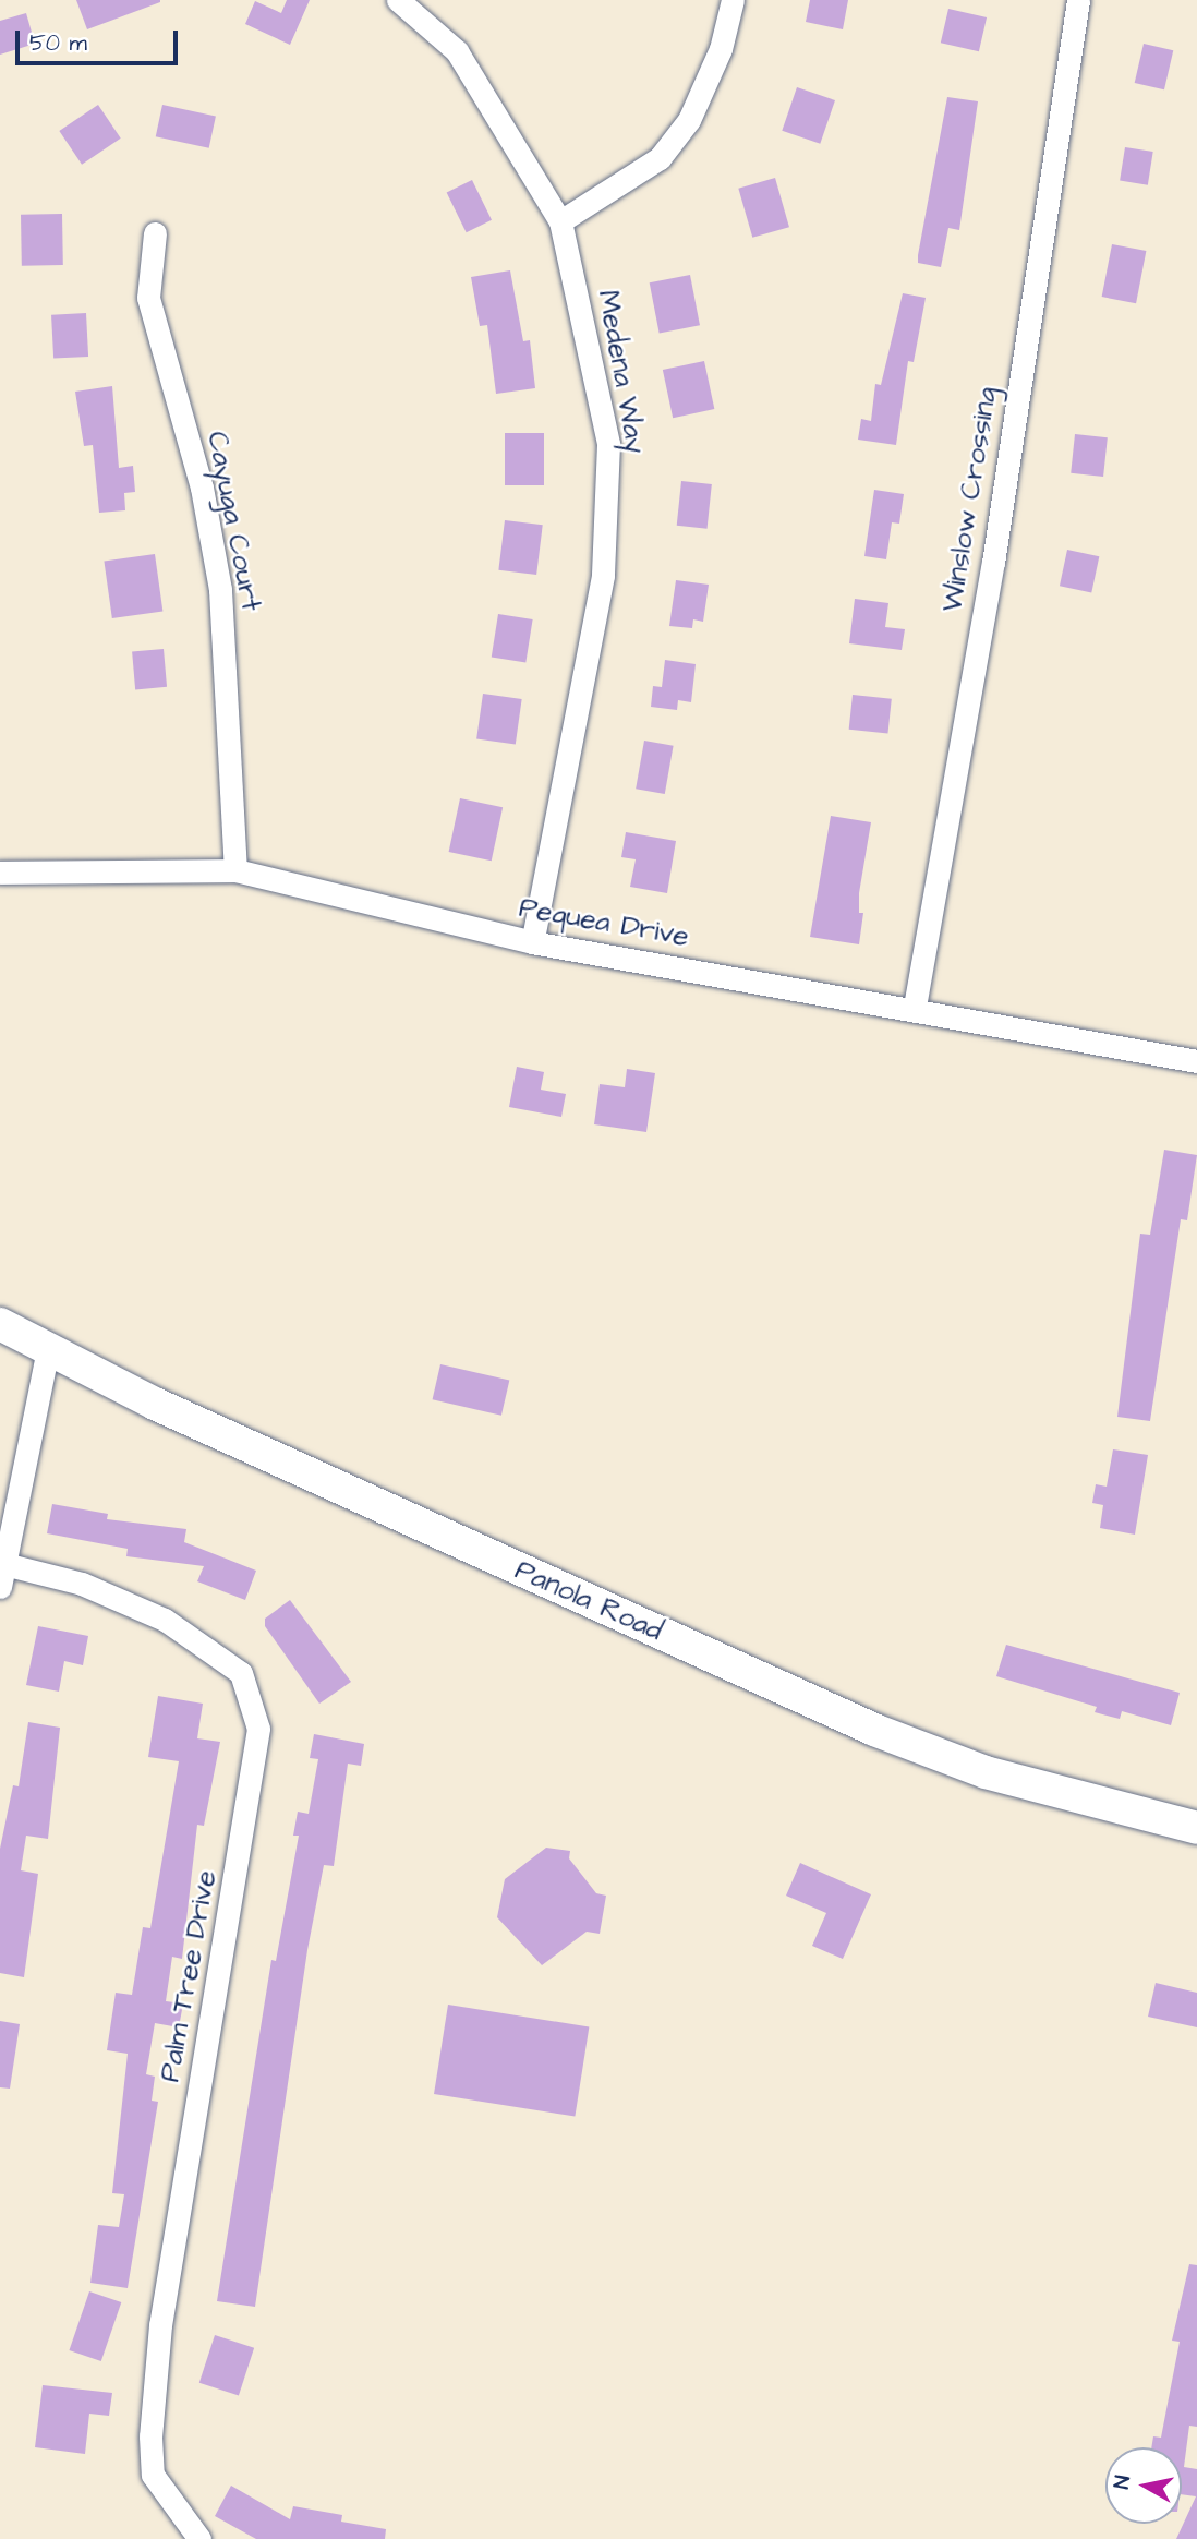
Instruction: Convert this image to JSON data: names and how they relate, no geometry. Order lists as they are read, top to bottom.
{
  "streets": {
    "main road": ["Panola Road"],
    "street": [
      "Medena Way",
      "Winslow Crossing",
      "Cayuga Court",
      "Pequea Drive",
      "Palm Tree Drive"
    ]
  },
  "crossings": [
    ["Medena Way", "Pequea Drive"],
    ["Winslow Crossing", "Pequea Drive"],
    ["Cayuga Court", "Pequea Drive"]
  ],
  "scale_bar": "50 m",
  "north": "left"
}
